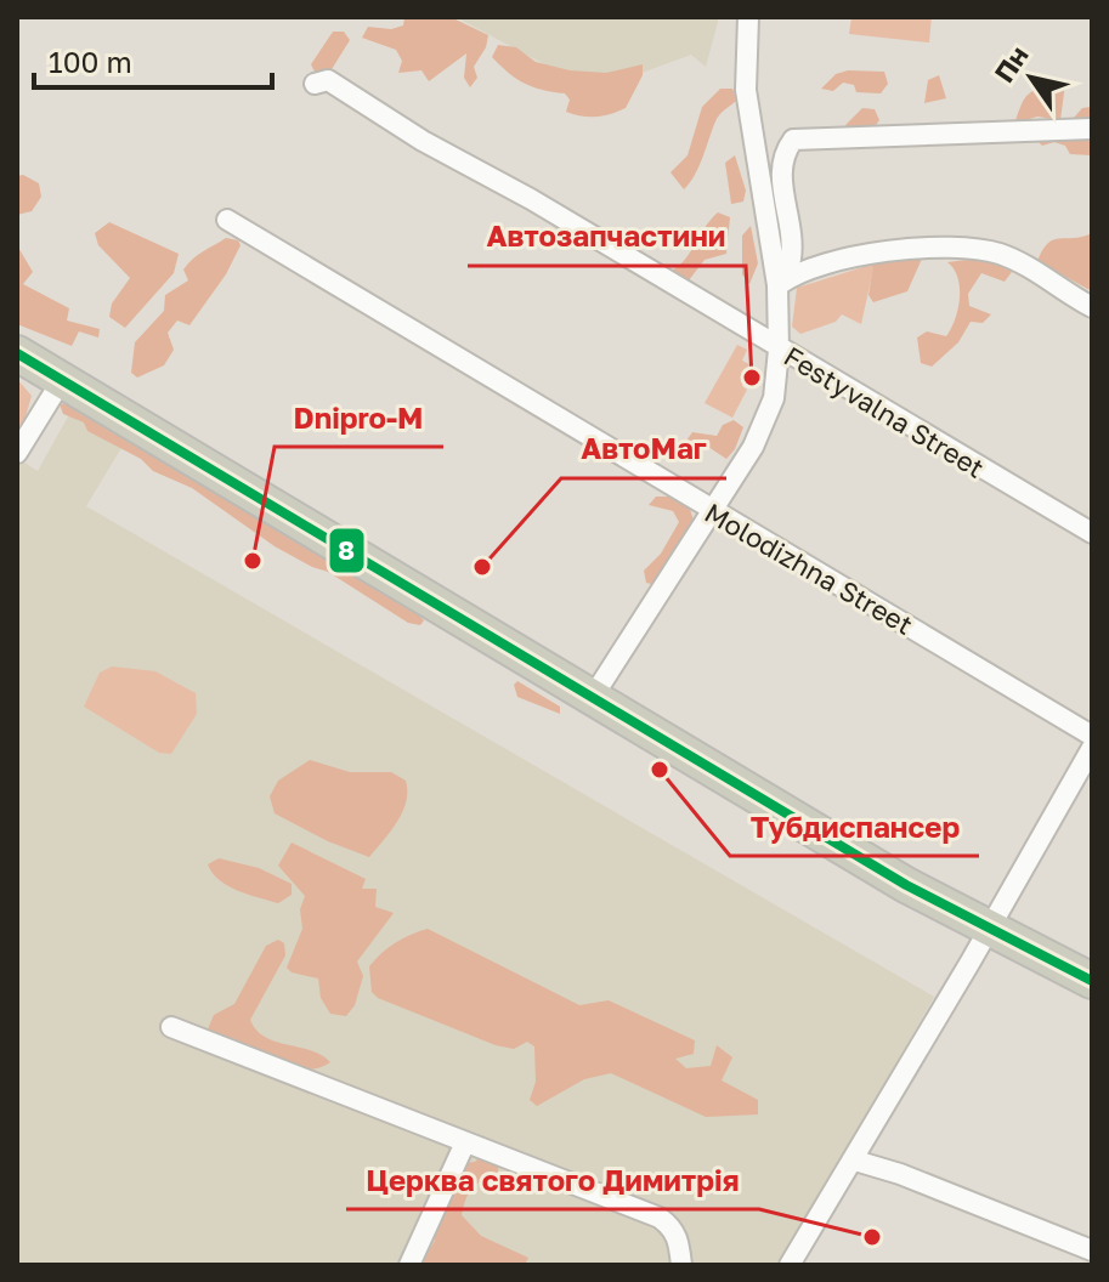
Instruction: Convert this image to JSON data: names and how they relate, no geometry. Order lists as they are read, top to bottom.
{
  "streets": {
    "street": ["Festyvalna Street", "Molodizhna Street"]
  },
  "places": [
    "Автозапчастини",
    "Dnipro-M",
    "АвтоМаг",
    "Тубдиспансер",
    "Церква святого Димитрія"
  ],
  "lines": ["transit line 8"],
  "scale_bar": "100 m",
  "north": "top left"
}
